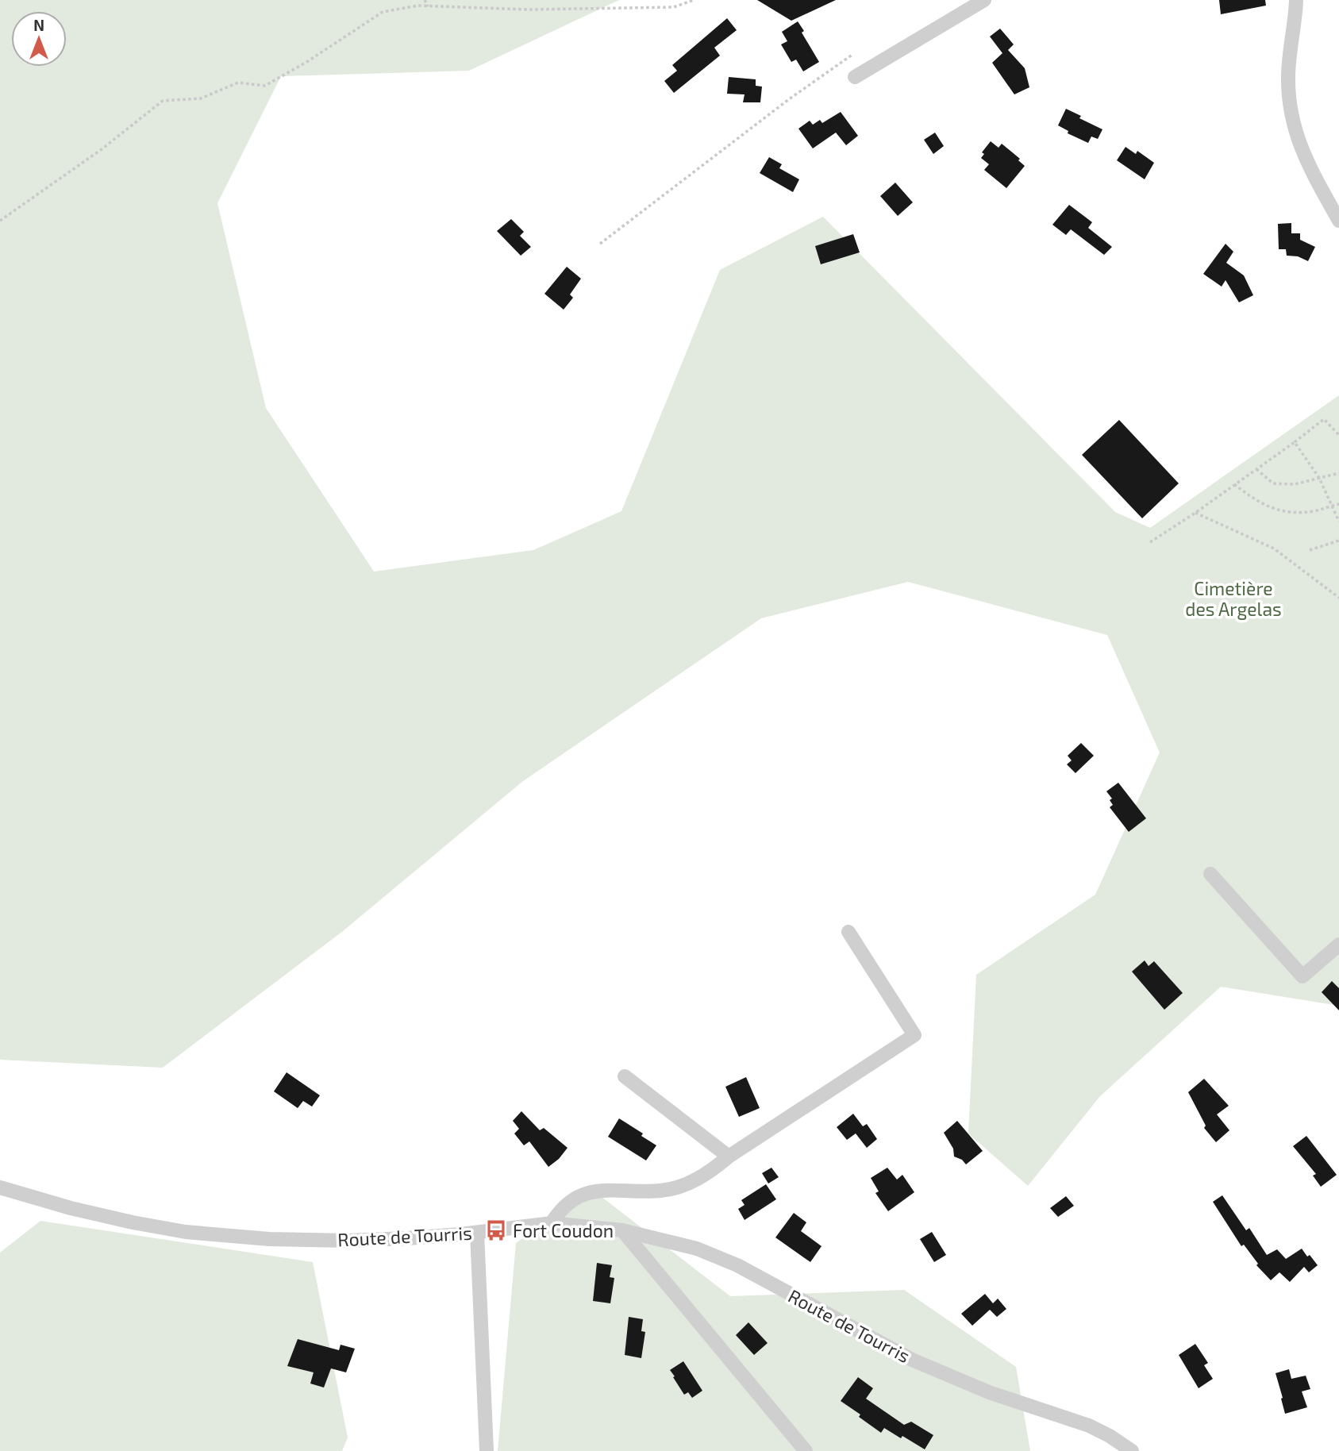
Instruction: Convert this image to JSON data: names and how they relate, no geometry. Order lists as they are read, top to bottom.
{
  "streets": {
    "street": ["Route de Tourris"]
  },
  "parks": ["Cimetière des Argelas"],
  "places": {
    "bus stop": ["Fort Coudon"]
  },
  "north": "top"
}
